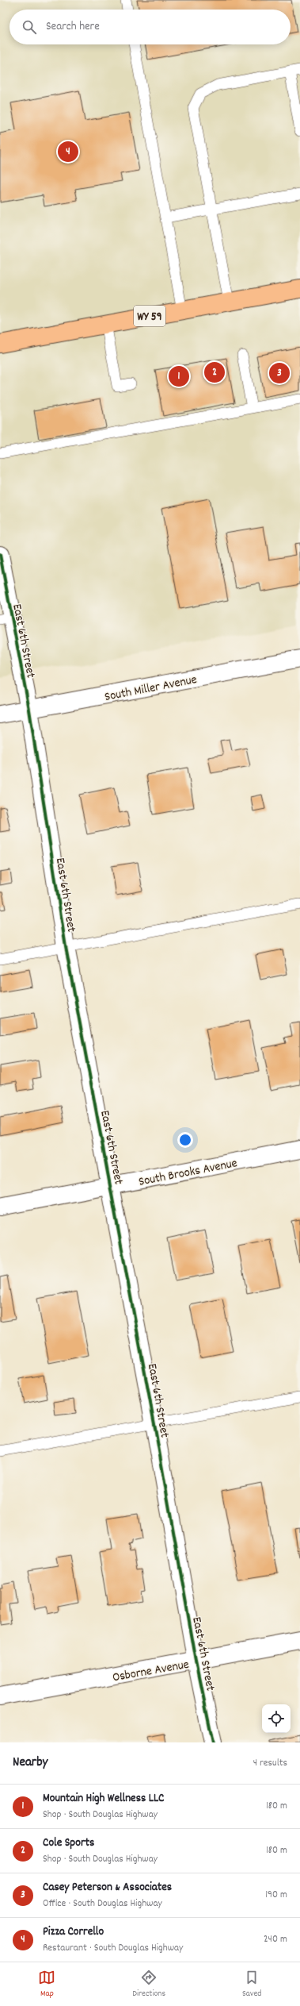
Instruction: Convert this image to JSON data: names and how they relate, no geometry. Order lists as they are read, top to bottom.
{
  "streets": {
    "main road": ["WY 59"],
    "street": [
      "East 6th Street",
      "South Miller Avenue",
      "South Brooks Avenue",
      "Osborne Avenue"
    ]
  },
  "crossings": [
    ["East 6th Street", "South Miller Avenue"],
    ["East 6th Street", "South Brooks Avenue"],
    ["East 6th Street", "Osborne Avenue"]
  ],
  "page": {
    "search": "Search here",
    "pins": [
      "4",
      "2",
      "3",
      "1"
    ],
    "heading": ["Nearby", "4 results"],
    "list": [
      {
        "mark": "1",
        "name": "Mountain High Wellness LLC",
        "note": "Shop · South Douglas Highway",
        "value": "180 m"
      },
      {
        "mark": "2",
        "name": "Cole Sports",
        "note": "Shop · South Douglas Highway",
        "value": "180 m"
      },
      {
        "mark": "3",
        "name": "Casey Peterson & Associates",
        "note": "Office · South Douglas Highway",
        "value": "190 m"
      },
      {
        "mark": "4",
        "name": "Pizza Corrello",
        "note": "Restaurant · South Douglas Highway",
        "value": "240 m"
      }
    ],
    "nav": ["Map", "Directions", "Saved"]
  }
}
